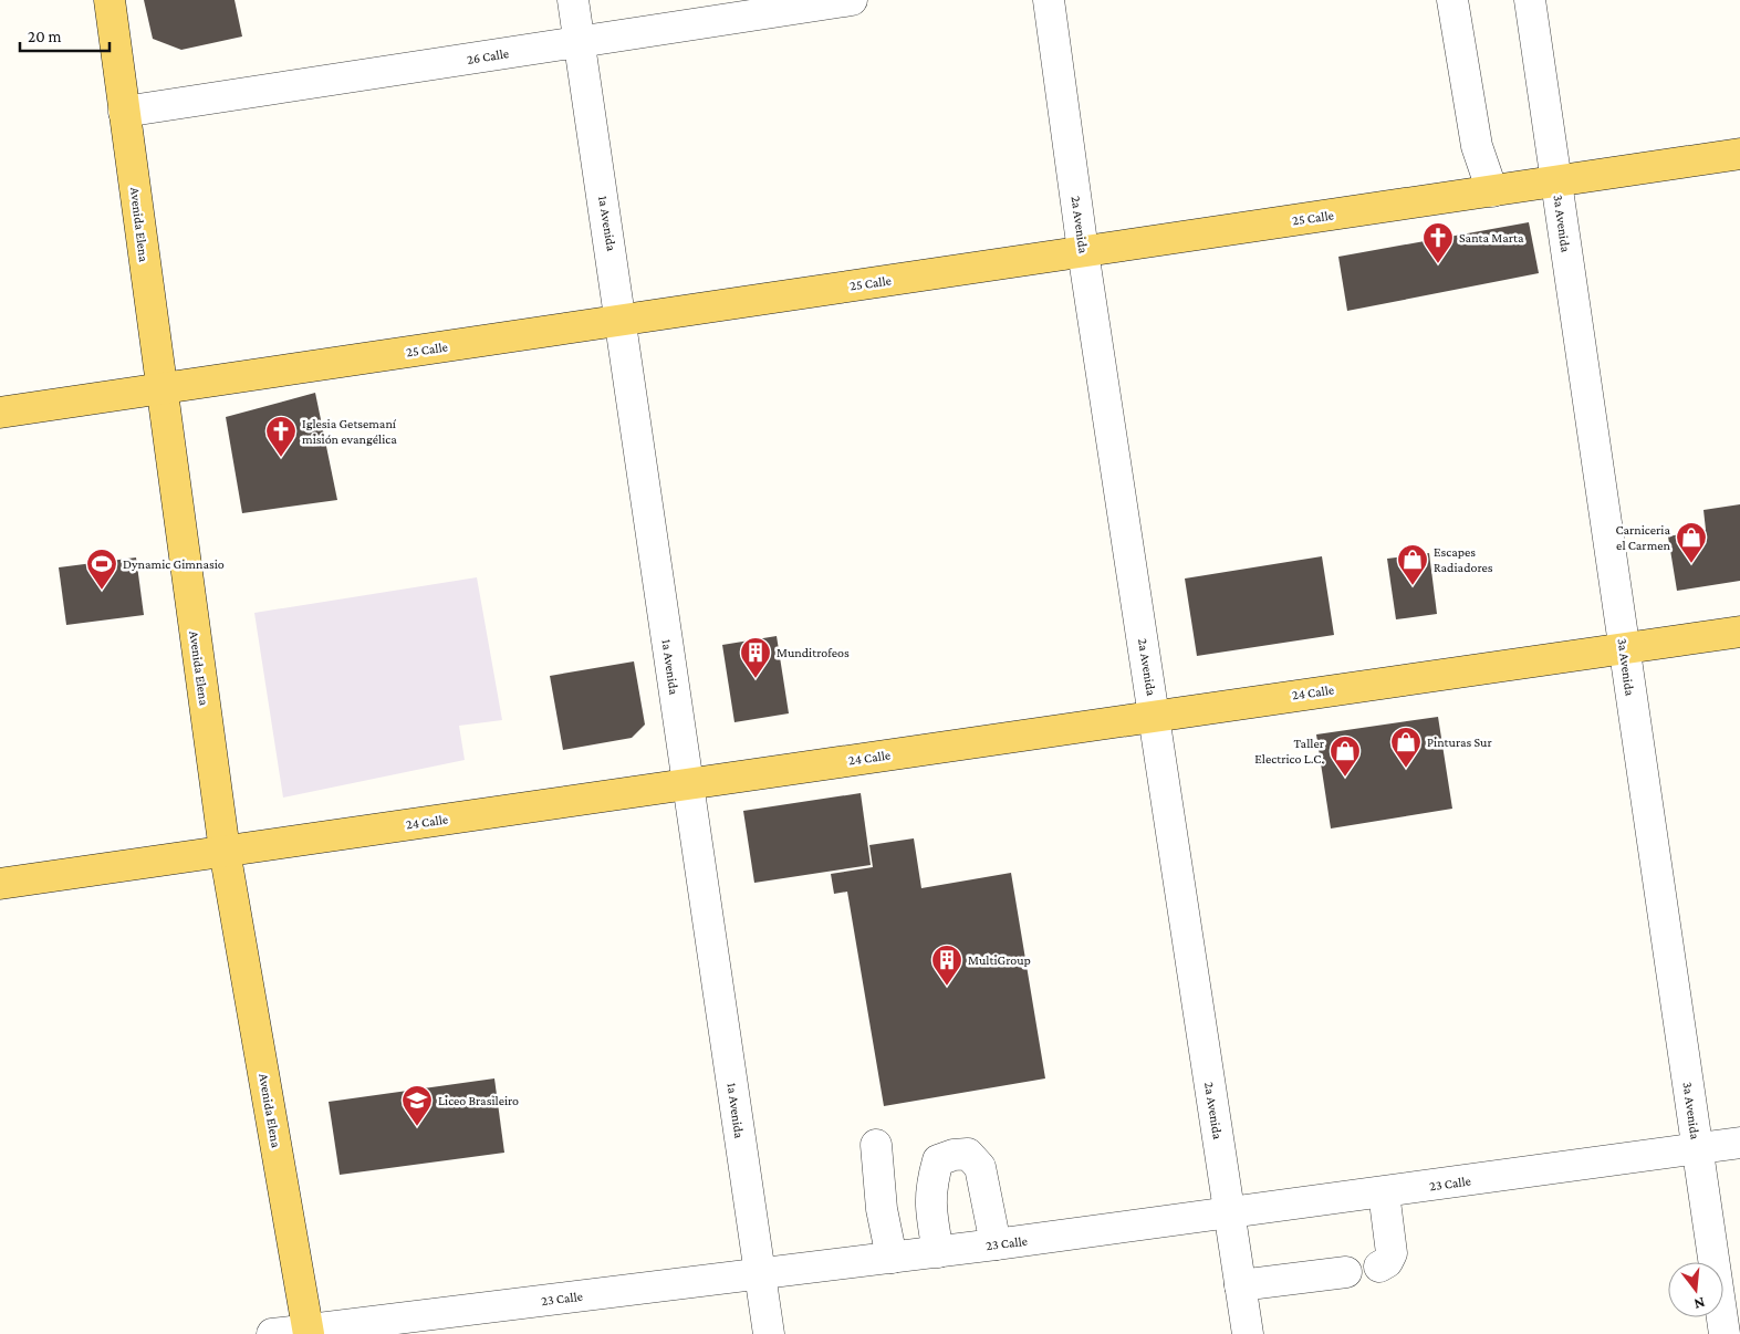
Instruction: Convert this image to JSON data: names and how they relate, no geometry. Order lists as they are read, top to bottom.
{
  "streets": {
    "main road": ["25 Calle", "Avenida Elena", "24 Calle"],
    "street": [
      "26 Calle",
      "1a Avenida",
      "3a Avenida",
      "2a Avenida",
      "23 Calle"
    ]
  },
  "crossings": [
    ["26 Calle", "1a Avenida"],
    ["26 Calle", "Avenida Elena"],
    ["25 Calle", "1a Avenida"],
    ["25 Calle", "3a Avenida"],
    ["25 Calle", "Avenida Elena"],
    ["25 Calle", "2a Avenida"],
    ["1a Avenida", "24 Calle"],
    ["1a Avenida", "23 Calle"],
    ["3a Avenida", "24 Calle"],
    ["3a Avenida", "23 Calle"],
    ["Avenida Elena", "24 Calle"],
    ["Avenida Elena", "23 Calle"],
    ["2a Avenida", "24 Calle"],
    ["2a Avenida", "23 Calle"]
  ],
  "places": {
    "church": ["Santa Marta", "Iglesia Getsemaní misión evangélica"],
    "shop": [
      "Carniceria el Carmen",
      "Escapes Radiadores",
      "Pinturas Sur",
      "Taller Electrico L.C."
    ],
    "sports": ["Dynamic Gimnasio"],
    "building": ["Munditrofeos", "MultiGroup"],
    "school or university": ["Liceo Brasileiro"]
  },
  "scale_bar": "20 m",
  "north": "bottom"
}
